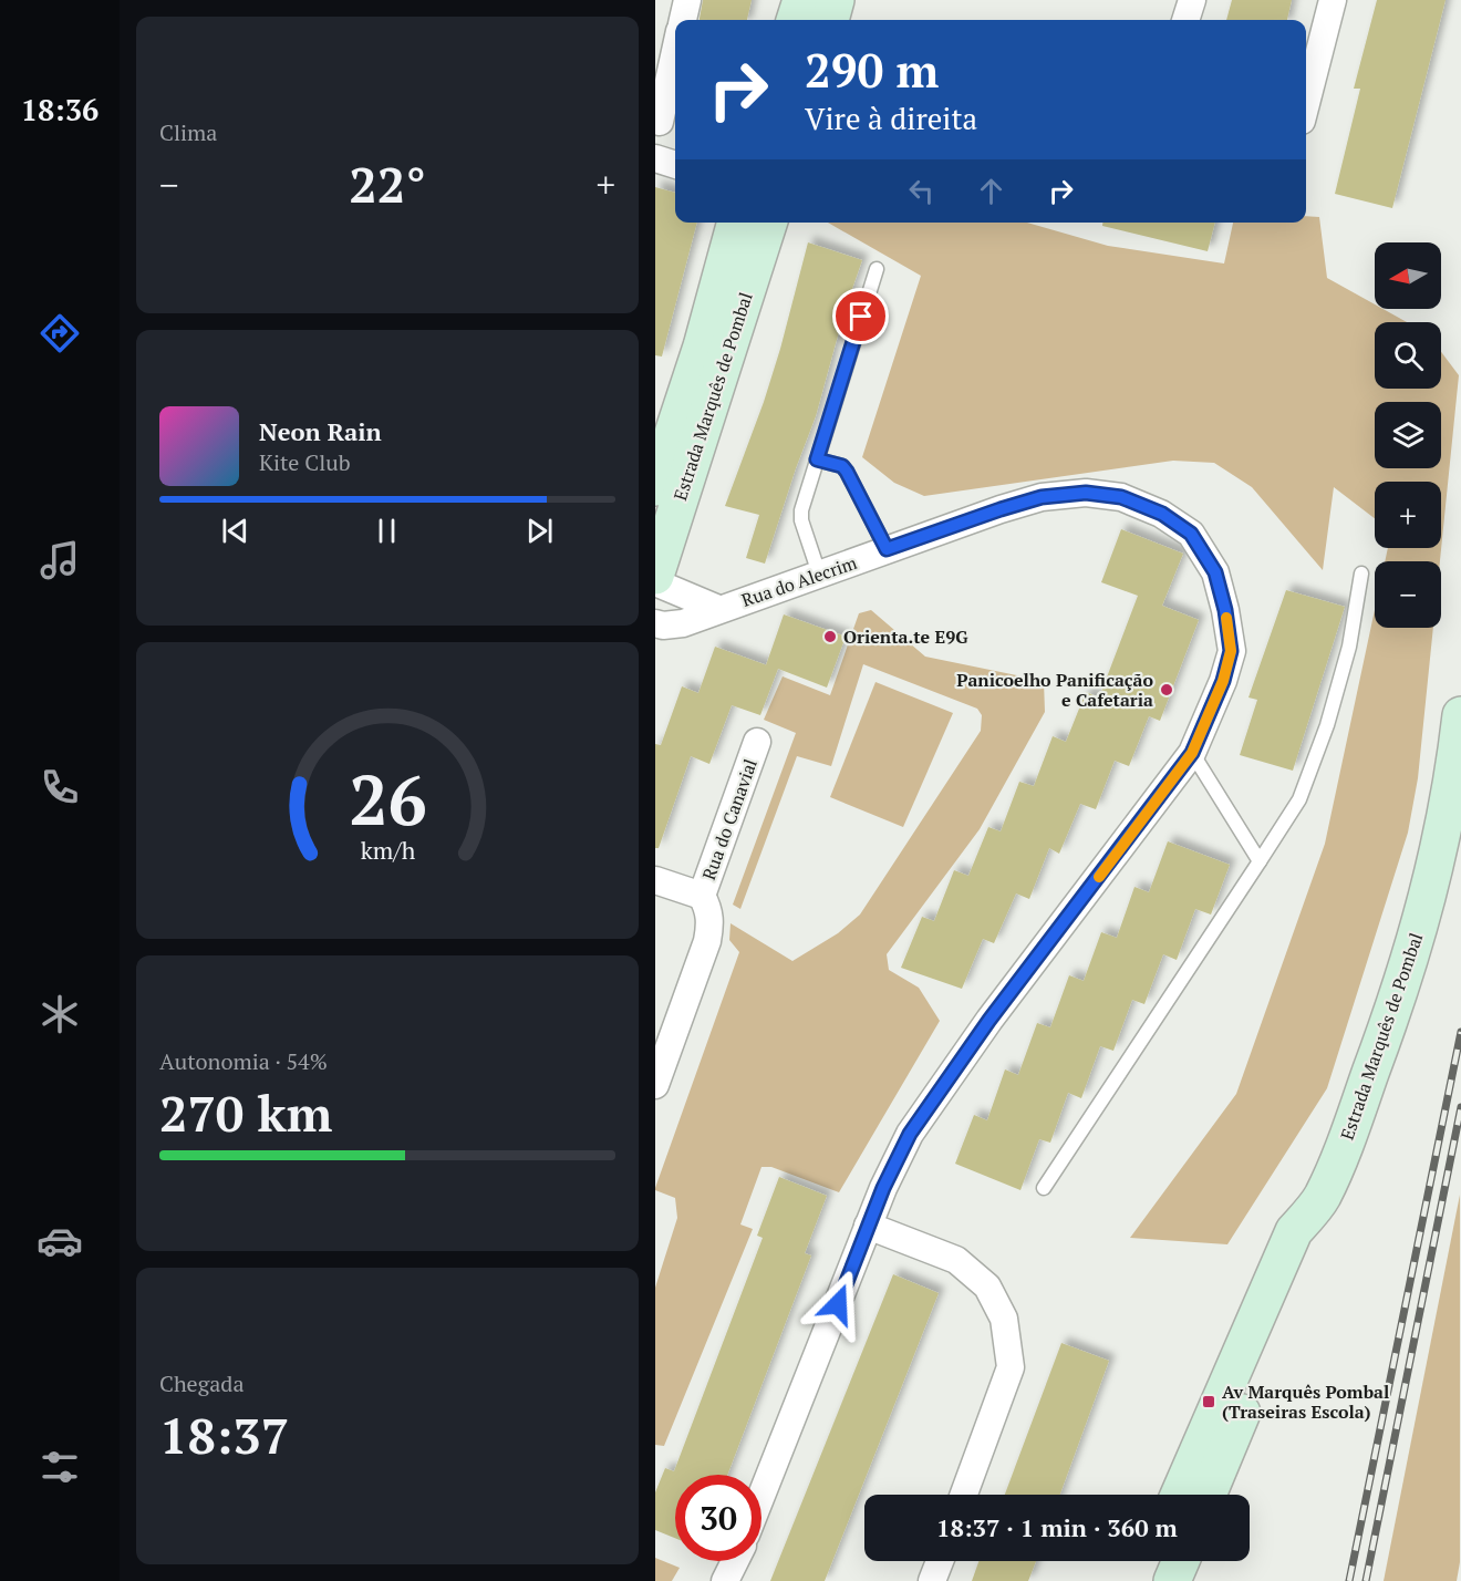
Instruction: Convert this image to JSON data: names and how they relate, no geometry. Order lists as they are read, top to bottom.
{
  "streets": {
    "street": ["Estrada Marquês de Pombal", "Rua do Alecrim", "Rua do Canavial"]
  },
  "places": {
    "other": ["Orienta.te E9G", "Panicoelho Panificação e Cafetaria"],
    "transit": ["Av Marquês Pombal (Traseiras Escola)"]
  },
  "north": "left",
  "page": {
    "tabs": "18:36",
    "tile": [
      "Clima",
      ["Autonomia · 54%", "270 km"],
      ["Chegada", "18:37"]
    ],
    "turn": ["290 m", "Vire à direita"],
    "heat": ["−", "22°", "+"],
    "map_buttons": ["+", "−"],
    "song": ["Neon Rain", "Kite Club"],
    "limit": "30",
    "trip": "18:37 · 1 min · 360 m",
    "gauge": ["26", "km/h"]
  }
}
